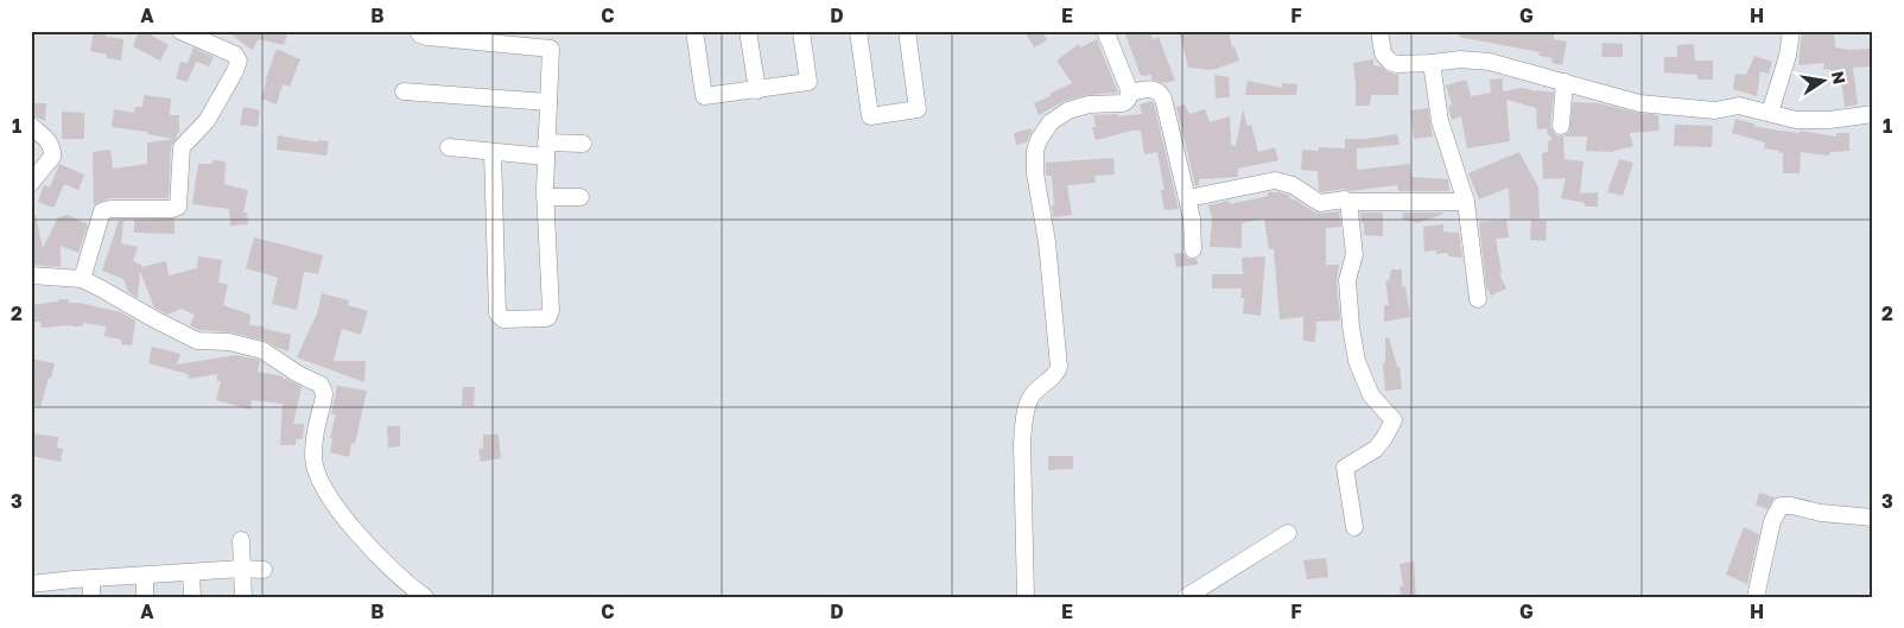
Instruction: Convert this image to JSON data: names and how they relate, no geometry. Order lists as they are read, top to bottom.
{
  "north": "right",
  "grid": {
    "columns": [
      "A",
      "B",
      "C",
      "D",
      "E",
      "F",
      "G",
      "H"
    ],
    "rows": ["1", "2", "3"]
  }
}
